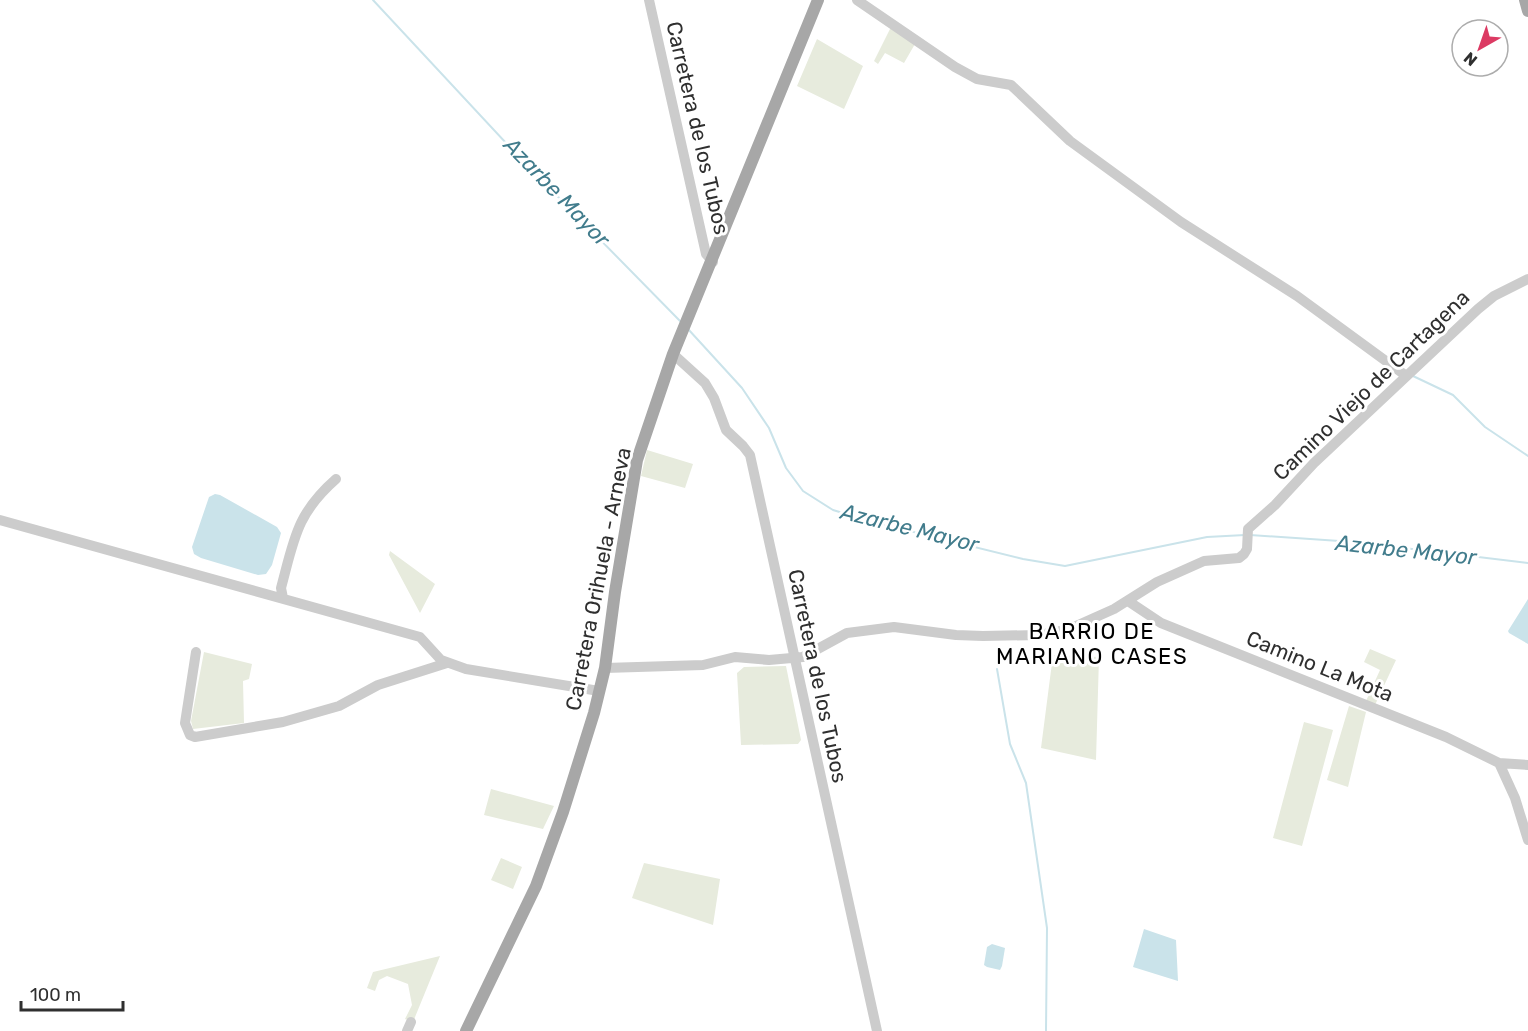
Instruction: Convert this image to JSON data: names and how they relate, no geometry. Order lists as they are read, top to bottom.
{
  "streets": {
    "main road": ["Carretera Orihuela - Arneva"],
    "street": ["Carretera de los Tubos", "Camino Viejo de Cartagena", "Camino La Mota"]
  },
  "crossings": [
    ["Carretera de los Tubos", "Carretera Orihuela - Arneva"],
    ["Camino Viejo de Cartagena", "Camino La Mota"]
  ],
  "districts": ["BARRIO DE MARIANO CASES"],
  "water": ["Azarbe Mayor"],
  "scale_bar": "100 m",
  "north": "bottom left"
}
